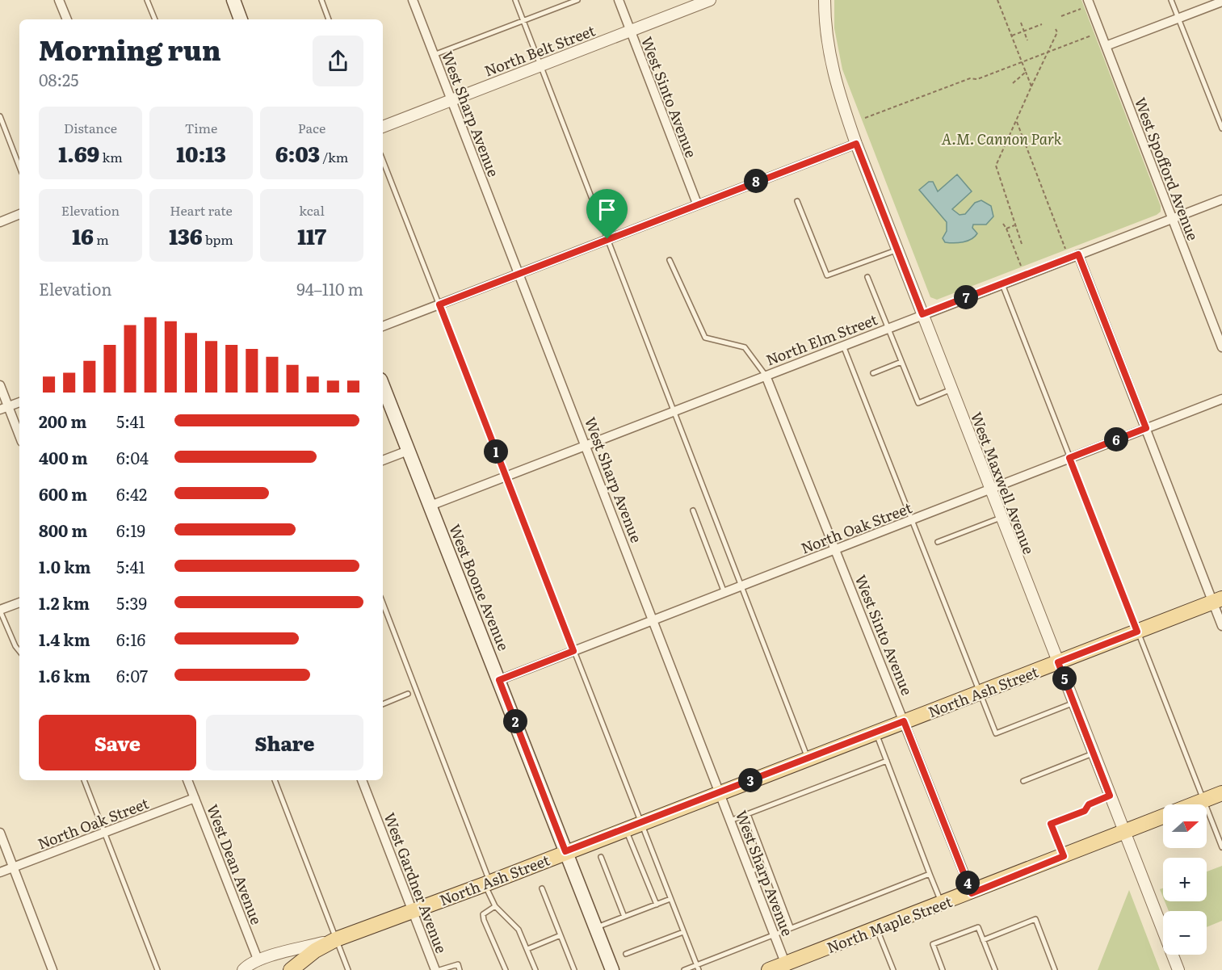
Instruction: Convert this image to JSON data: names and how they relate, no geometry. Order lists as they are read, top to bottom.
{
  "streets": {
    "main road": ["West Boone Avenue", "North Ash Street", "North Maple Street"],
    "street": [
      "North Belt Street",
      "West Sinto Avenue",
      "West Sharp Avenue",
      "West Spofford Avenue",
      "North Elm Street",
      "West Maxwell Avenue",
      "North Oak Street",
      "West Dean Avenue",
      "West Gardner Avenue"
    ]
  },
  "crossings": [
    ["North Belt Street", "West Sinto Avenue"],
    ["North Belt Street", "West Sharp Avenue"],
    ["West Sinto Avenue", "North Elm Street"],
    ["West Sinto Avenue", "North Oak Street"],
    ["West Sinto Avenue", "North Ash Street"],
    ["West Sinto Avenue", "North Maple Street"],
    ["West Sharp Avenue", "North Elm Street"],
    ["West Sharp Avenue", "North Oak Street"],
    ["West Sharp Avenue", "North Ash Street"],
    ["West Sharp Avenue", "North Maple Street"],
    ["West Spofford Avenue", "North Elm Street"],
    ["North Elm Street", "West Maxwell Avenue"],
    ["North Elm Street", "West Boone Avenue"],
    ["West Maxwell Avenue", "North Oak Street"],
    ["West Maxwell Avenue", "North Ash Street"],
    ["West Maxwell Avenue", "North Maple Street"],
    ["North Oak Street", "West Boone Avenue"],
    ["North Oak Street", "West Dean Avenue"],
    ["West Boone Avenue", "North Ash Street"],
    ["North Ash Street", "West Dean Avenue"],
    ["North Ash Street", "West Gardner Avenue"]
  ],
  "parks": ["A.M. Cannon Park"],
  "north": "right",
  "page": {
    "heading": ["Morning run", "08:25"],
    "stats": [
      ["Distance", "1.69 km"],
      ["Time", "10:13"],
      ["Pace", "6:03 /km"],
      ["Elevation", "16 m"],
      ["Heart rate", "136 bpm"],
      ["kcal", "117"]
    ],
    "pins": [
      "8",
      "7",
      "6",
      "1",
      "5",
      "2",
      "3",
      "4"
    ],
    "chart": ["Elevation", "94–110 m"],
    "list": [
      {
        "name": "200 m",
        "note": "5:41"
      },
      {
        "name": "400 m",
        "note": "6:04"
      },
      {
        "name": "600 m",
        "note": "6:42"
      },
      {
        "name": "800 m",
        "note": "6:19"
      },
      {
        "name": "1.0 km",
        "note": "5:41"
      },
      {
        "name": "1.2 km",
        "note": "5:39"
      },
      {
        "name": "1.4 km",
        "note": "6:16"
      },
      {
        "name": "1.6 km",
        "note": "6:07"
      }
    ],
    "buttons": ["Save", "Share"],
    "map_buttons": ["+", "−"]
  }
}
